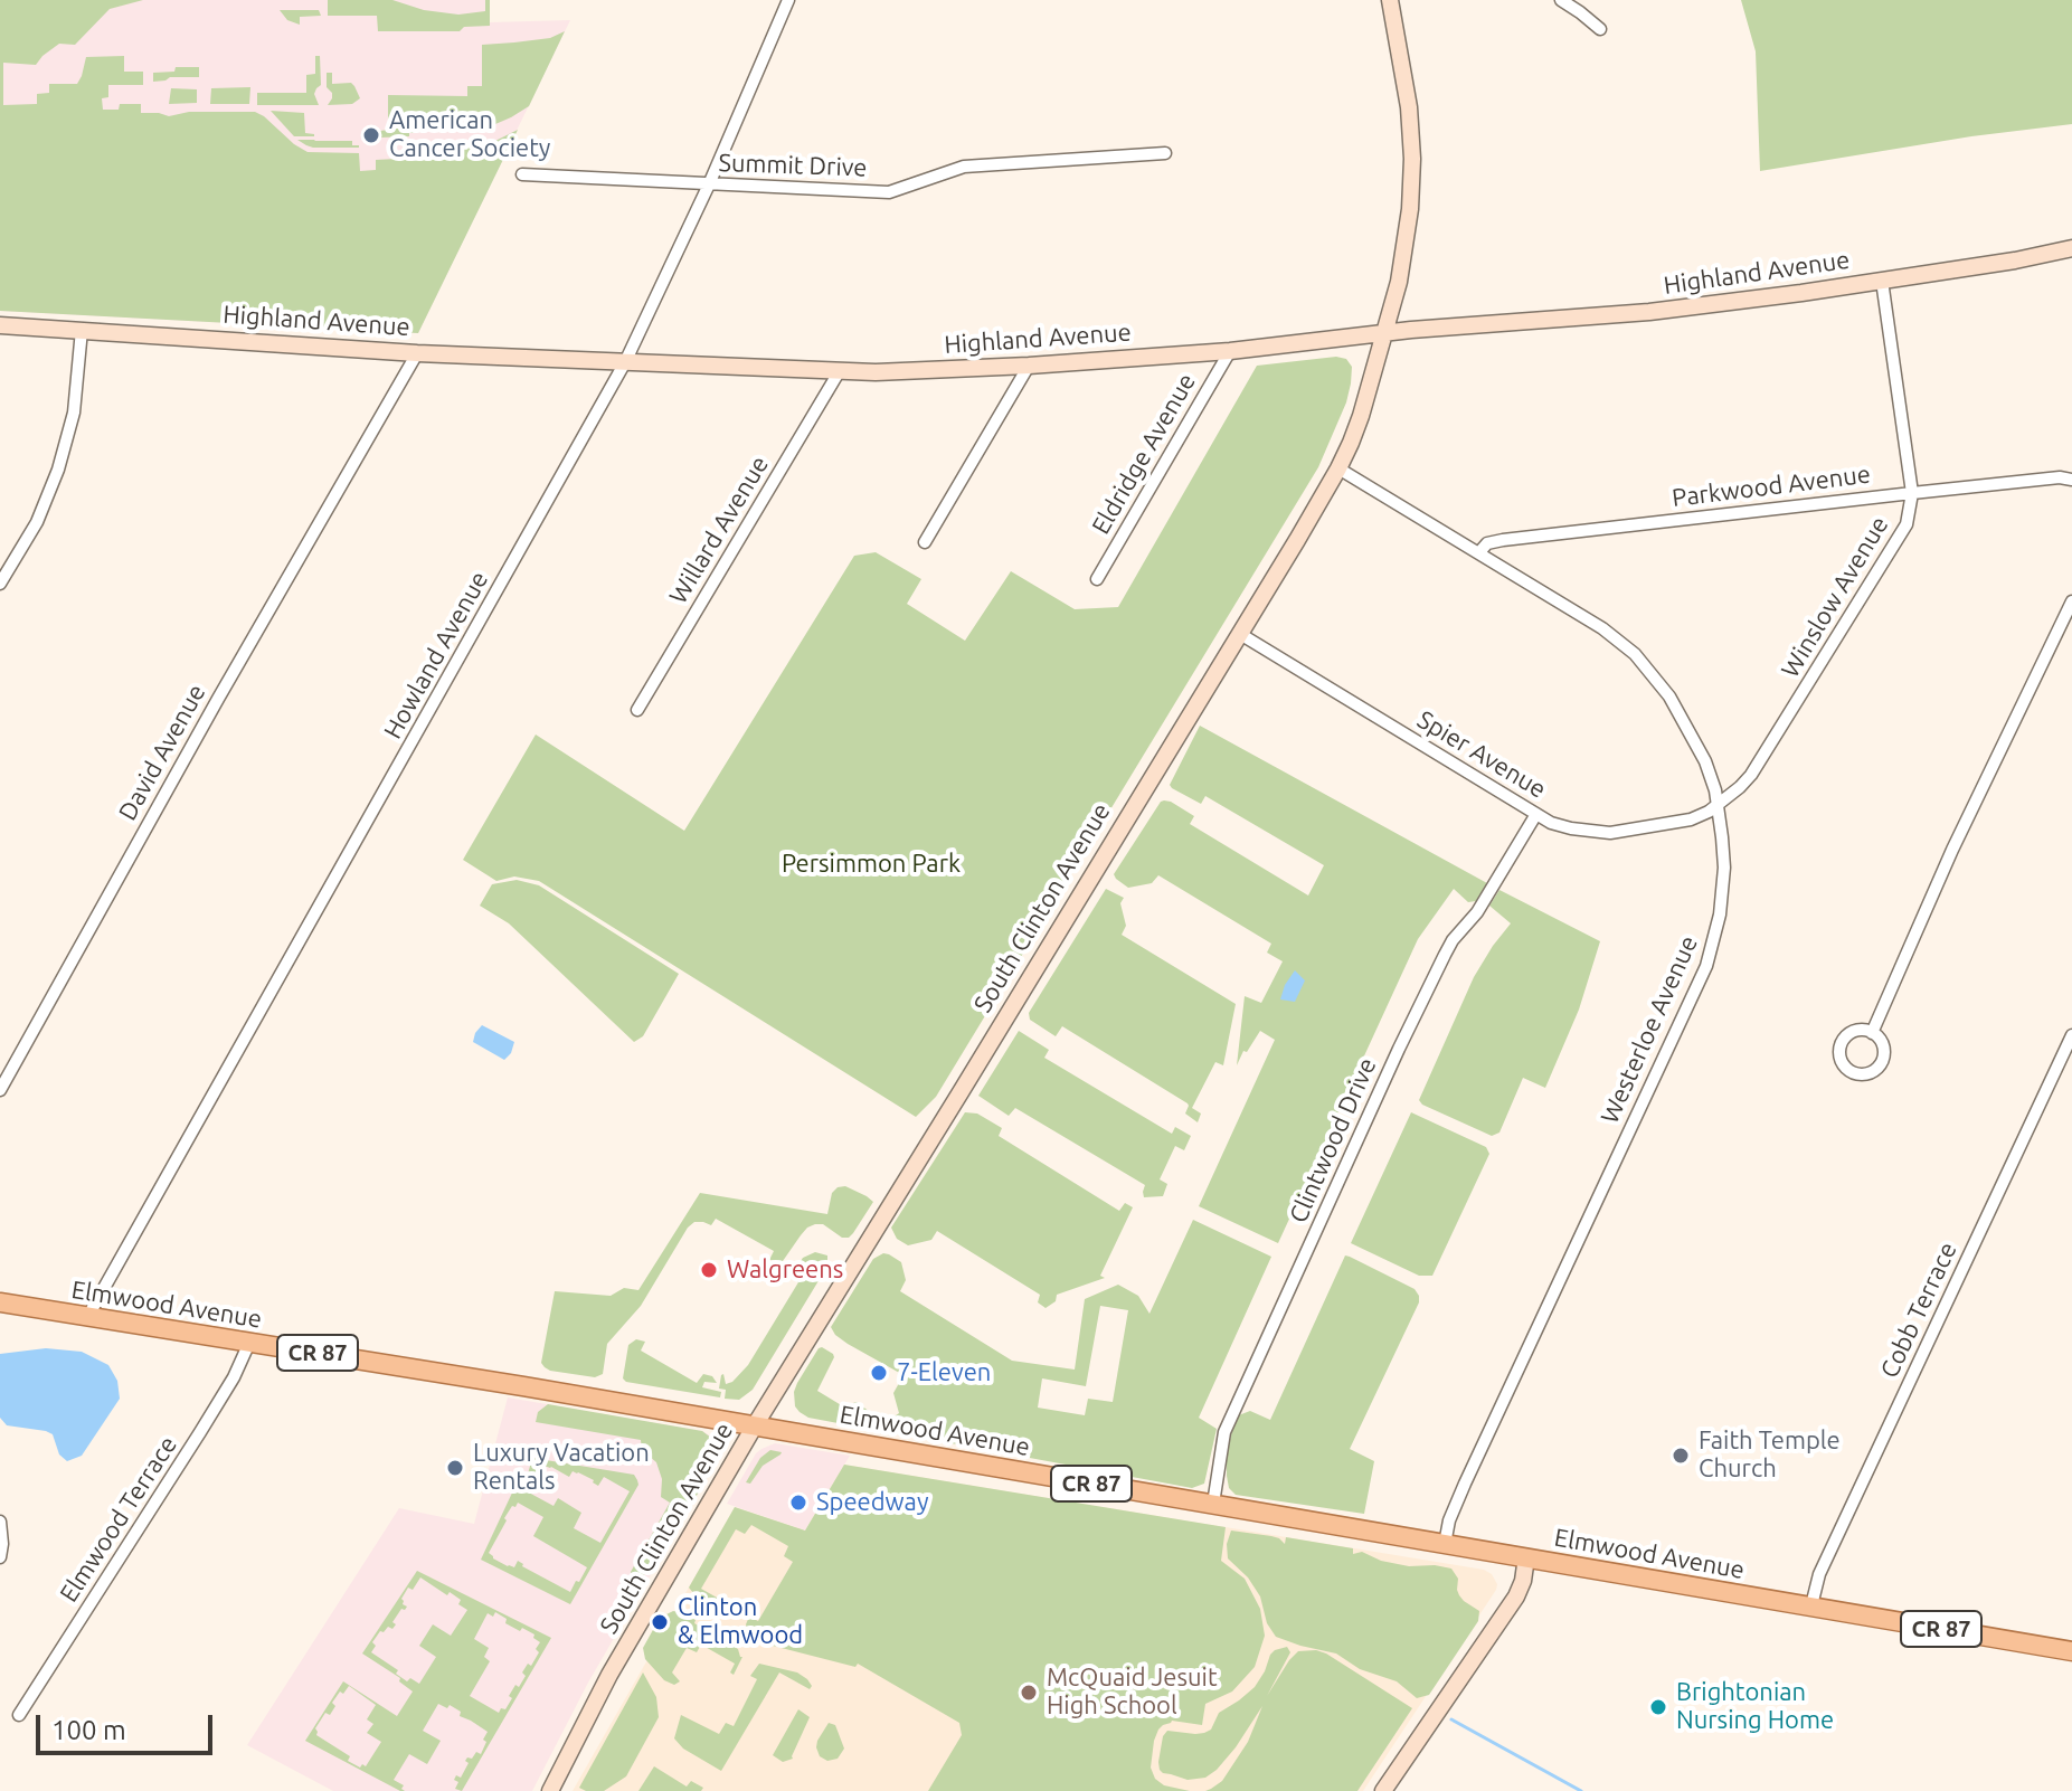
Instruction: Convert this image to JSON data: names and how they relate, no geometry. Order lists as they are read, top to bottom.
{
  "streets": {
    "main road": ["Elmwood Avenue", "CR 87"],
    "street": [
      "Summit Drive",
      "Highland Avenue",
      "Eldridge Avenue",
      "Parkwood Avenue",
      "Willard Avenue",
      "Winslow Avenue",
      "Howland Avenue",
      "David Avenue",
      "Spier Avenue",
      "South Clinton Avenue",
      "Westerloe Avenue",
      "Clintwood Drive",
      "Cobb Terrace",
      "Elmwood Terrace"
    ]
  },
  "crossings": [
    ["Summit Drive", "Howland Avenue"],
    ["Highland Avenue", "Eldridge Avenue"],
    ["Highland Avenue", "Willard Avenue"],
    ["Highland Avenue", "Winslow Avenue"],
    ["Highland Avenue", "Howland Avenue"],
    ["Highland Avenue", "David Avenue"],
    ["Highland Avenue", "South Clinton Avenue"],
    ["Parkwood Avenue", "Winslow Avenue"],
    ["Parkwood Avenue", "Westerloe Avenue"],
    ["Winslow Avenue", "Spier Avenue"],
    ["Winslow Avenue", "Westerloe Avenue"],
    ["Howland Avenue", "Elmwood Avenue"],
    ["Spier Avenue", "South Clinton Avenue"],
    ["Spier Avenue", "Westerloe Avenue"],
    ["Spier Avenue", "Clintwood Drive"],
    ["South Clinton Avenue", "Westerloe Avenue"],
    ["South Clinton Avenue", "Elmwood Avenue"],
    ["Westerloe Avenue", "Elmwood Avenue"],
    ["Clintwood Drive", "Elmwood Avenue"],
    ["Elmwood Avenue", "Cobb Terrace"],
    ["Elmwood Avenue", "Elmwood Terrace"]
  ],
  "parks": ["Persimmon Park"],
  "places": [
    "American Cancer Society",
    "Walgreens",
    "7-Eleven",
    "Faith Temple Church",
    "Luxury Vacation Rentals",
    "Speedway",
    "Clinton & Elmwood",
    "McQuaid Jesuit High School",
    "Brightonian Nursing Home"
  ],
  "scale_bar": "100 m"
}
